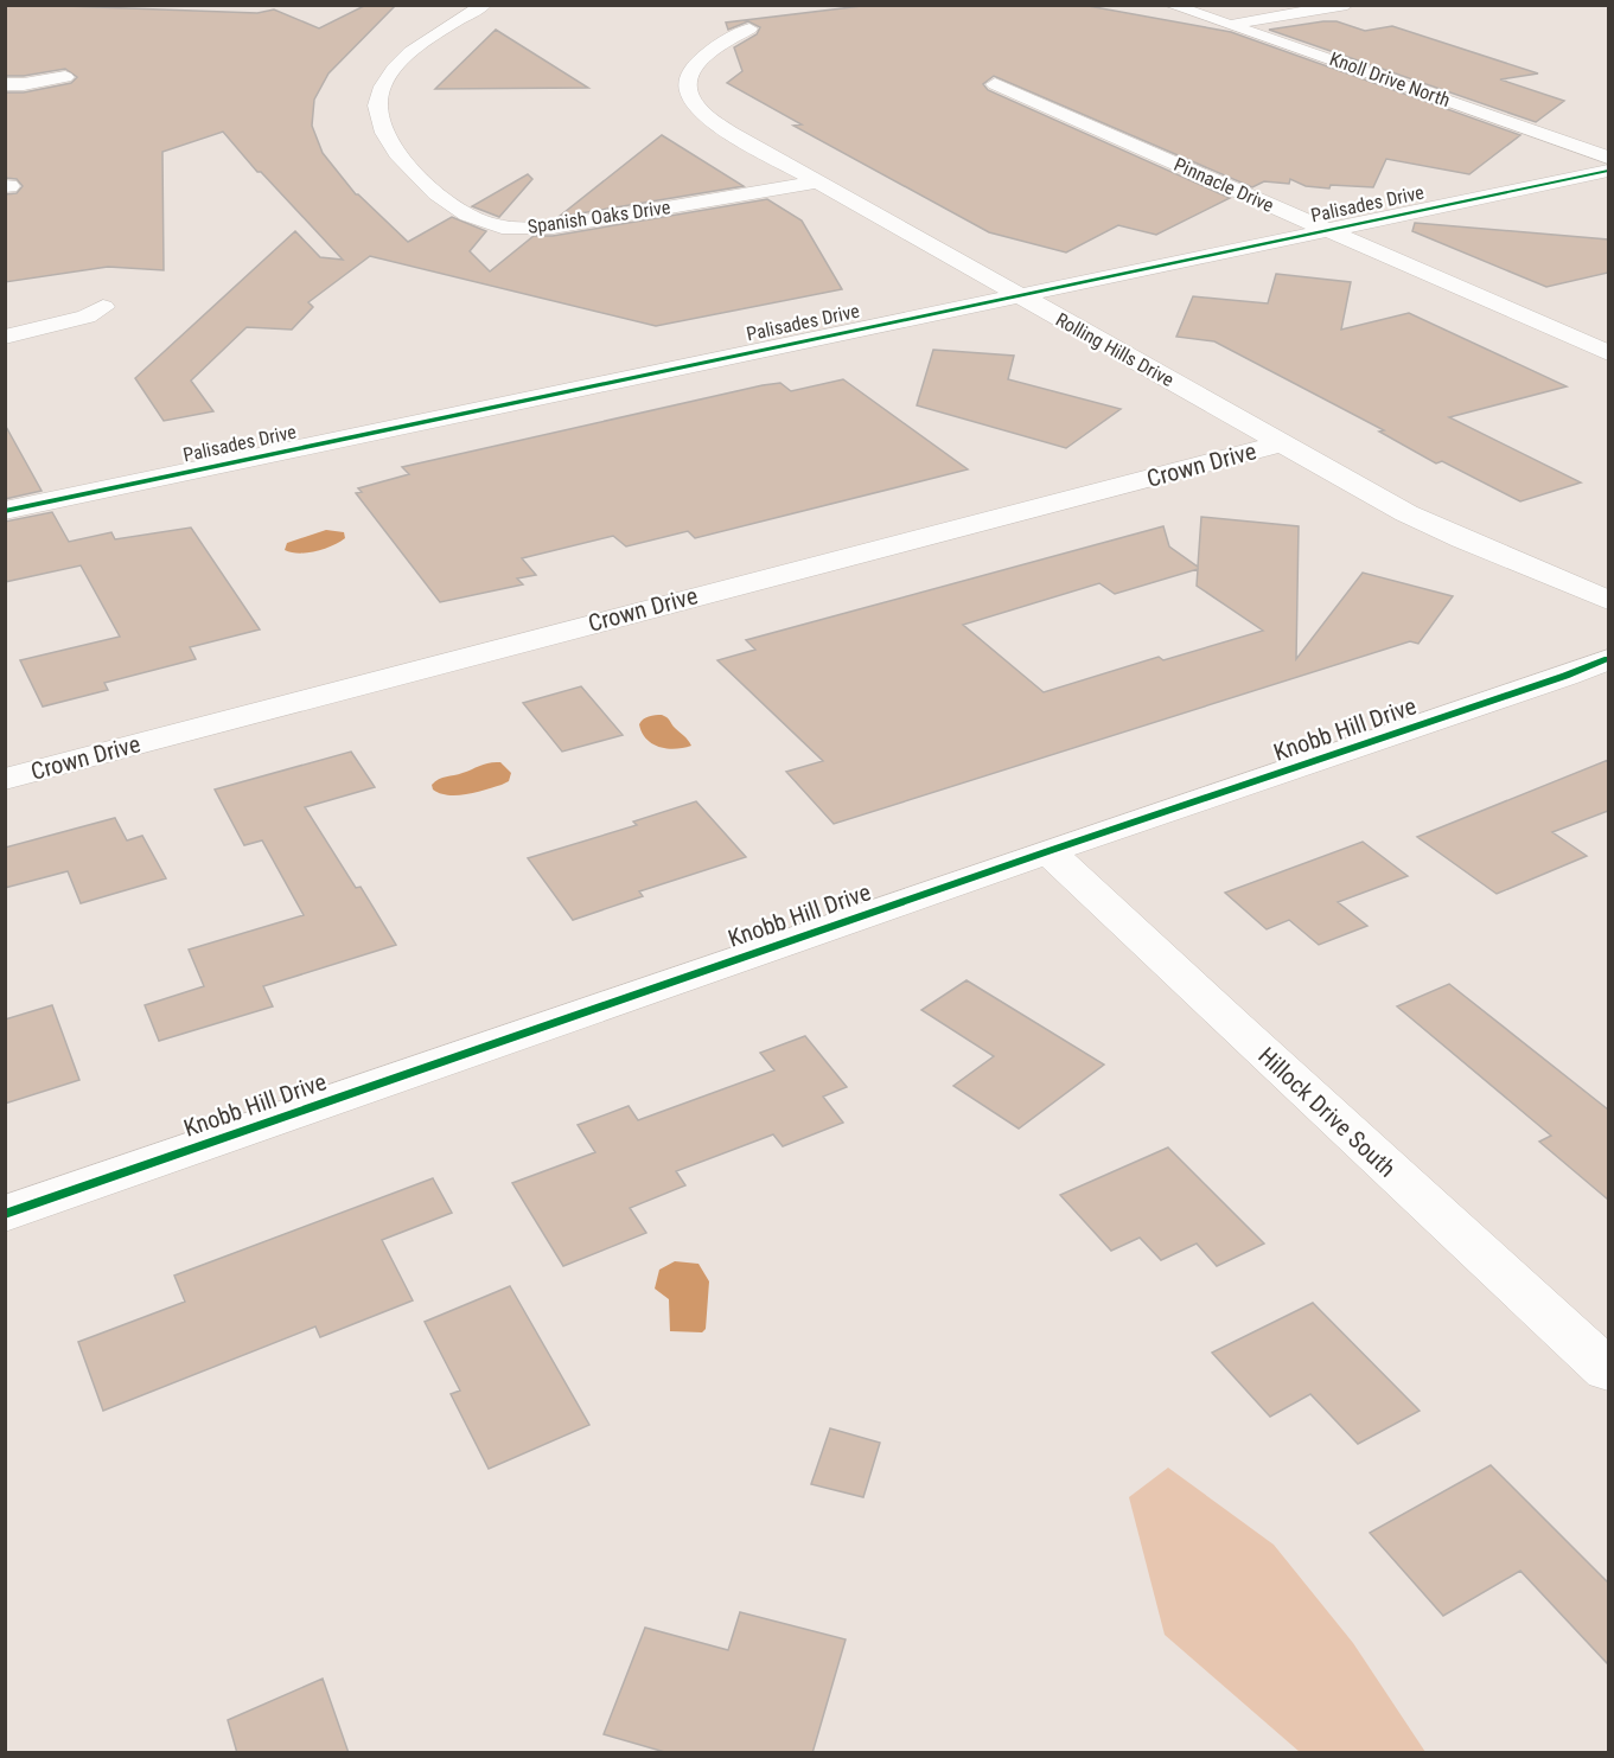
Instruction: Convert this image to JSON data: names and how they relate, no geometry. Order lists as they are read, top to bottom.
{
  "streets": {
    "street": [
      "Knoll Drive North",
      "Pinnacle Drive",
      "Palisades Drive",
      "Spanish Oaks Drive",
      "Rolling Hills Drive",
      "Crown Drive",
      "Knobb Hill Drive",
      "Hillock Drive South"
    ]
  },
  "crossings": [
    ["Pinnacle Drive", "Palisades Drive"],
    ["Palisades Drive", "Rolling Hills Drive"],
    ["Spanish Oaks Drive", "Rolling Hills Drive"],
    ["Rolling Hills Drive", "Crown Drive"],
    ["Knobb Hill Drive", "Hillock Drive South"]
  ]
}
